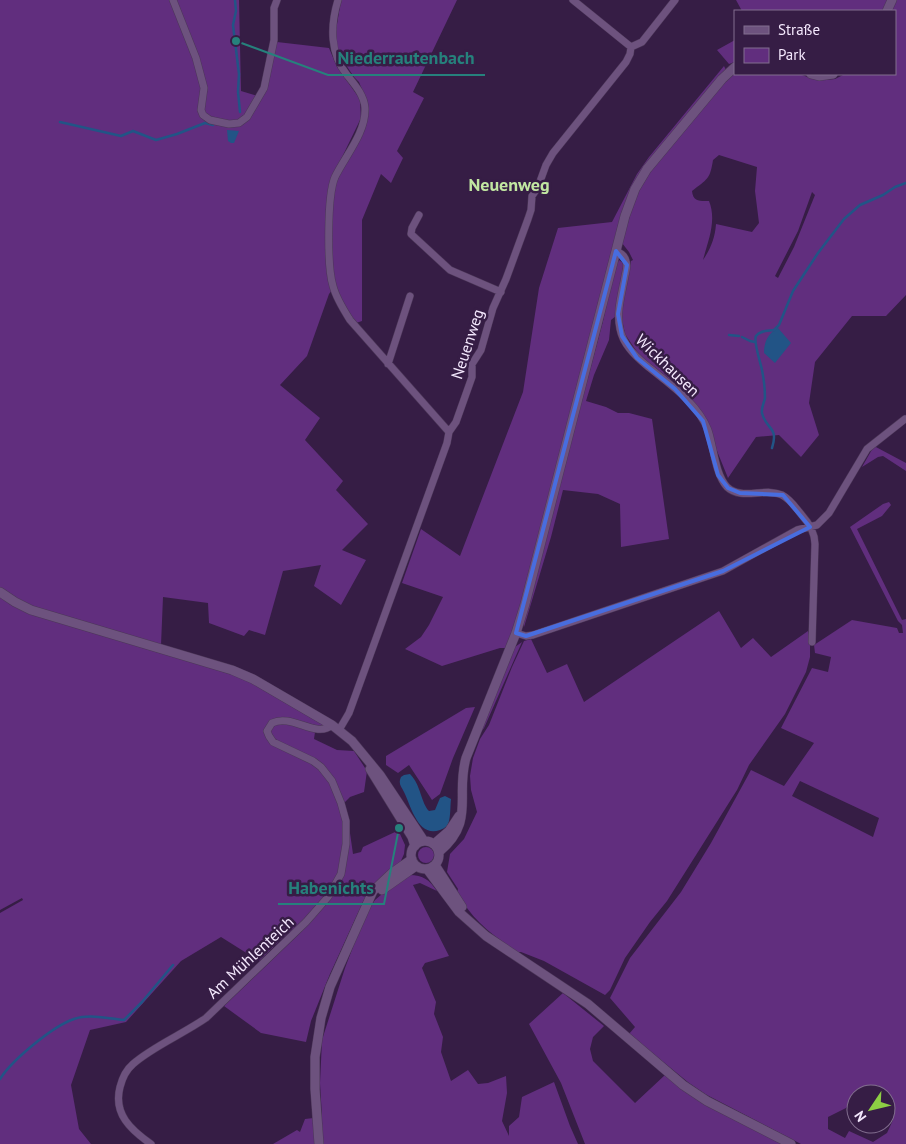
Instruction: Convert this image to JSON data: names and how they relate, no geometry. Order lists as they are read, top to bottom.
{
  "streets": {
    "street": ["Neuenweg", "Wickhausen", "Am Mühlenteich"]
  },
  "crossings": [
    ["Neuenweg", "Am Mühlenteich"]
  ],
  "districts": ["Neuenweg"],
  "places": ["Niederrautenbach", "Habenichts"],
  "legend": ["Straße", "Park"],
  "north": "bottom left"
}
